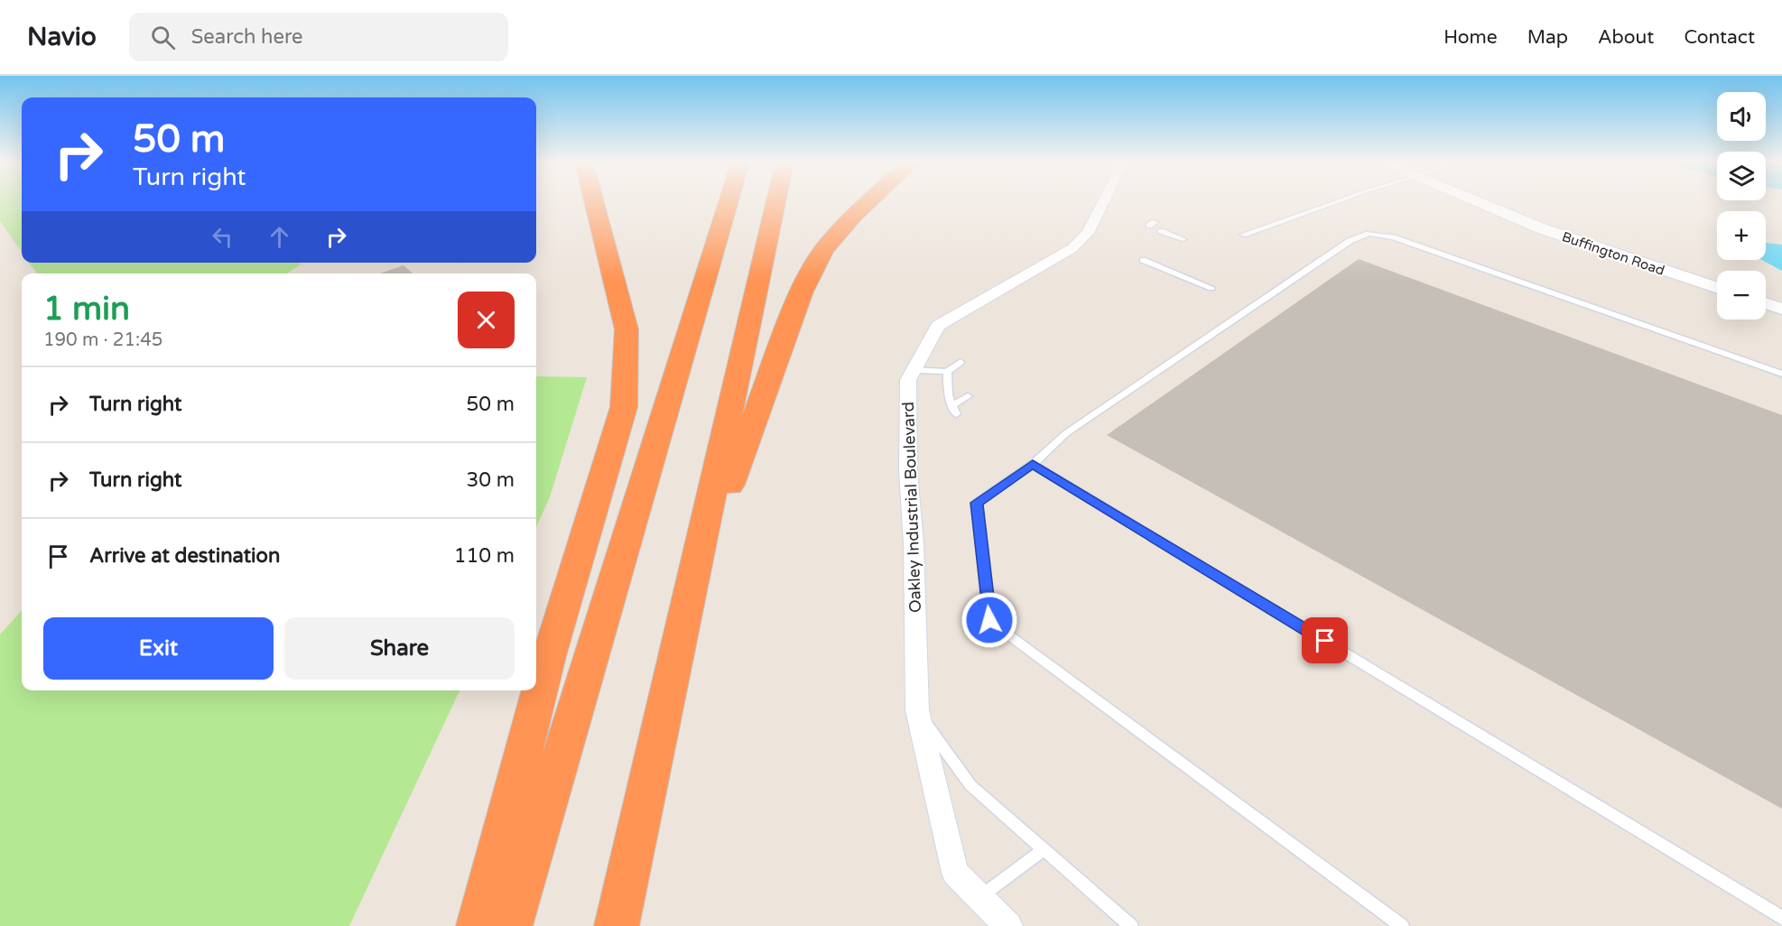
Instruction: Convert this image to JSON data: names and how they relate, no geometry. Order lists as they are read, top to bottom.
{
  "streets": {
    "street": ["Buffington Road", "Oakley Industrial Boulevard"]
  },
  "page": {
    "header": "Navio",
    "search": "Search here",
    "nav": [
      "Home",
      "Map",
      "About",
      "Contact"
    ],
    "map_buttons": ["+", "−"],
    "turn": ["50 m", "Turn right"],
    "heading": ["1 min", "190 m · 21:45"],
    "list": [
      {
        "name": "Turn right",
        "value": "50 m"
      },
      {
        "name": "Turn right",
        "value": "30 m"
      },
      {
        "name": "Arrive at destination",
        "value": "110 m"
      }
    ],
    "buttons": ["Exit", "Share"]
  }
}
